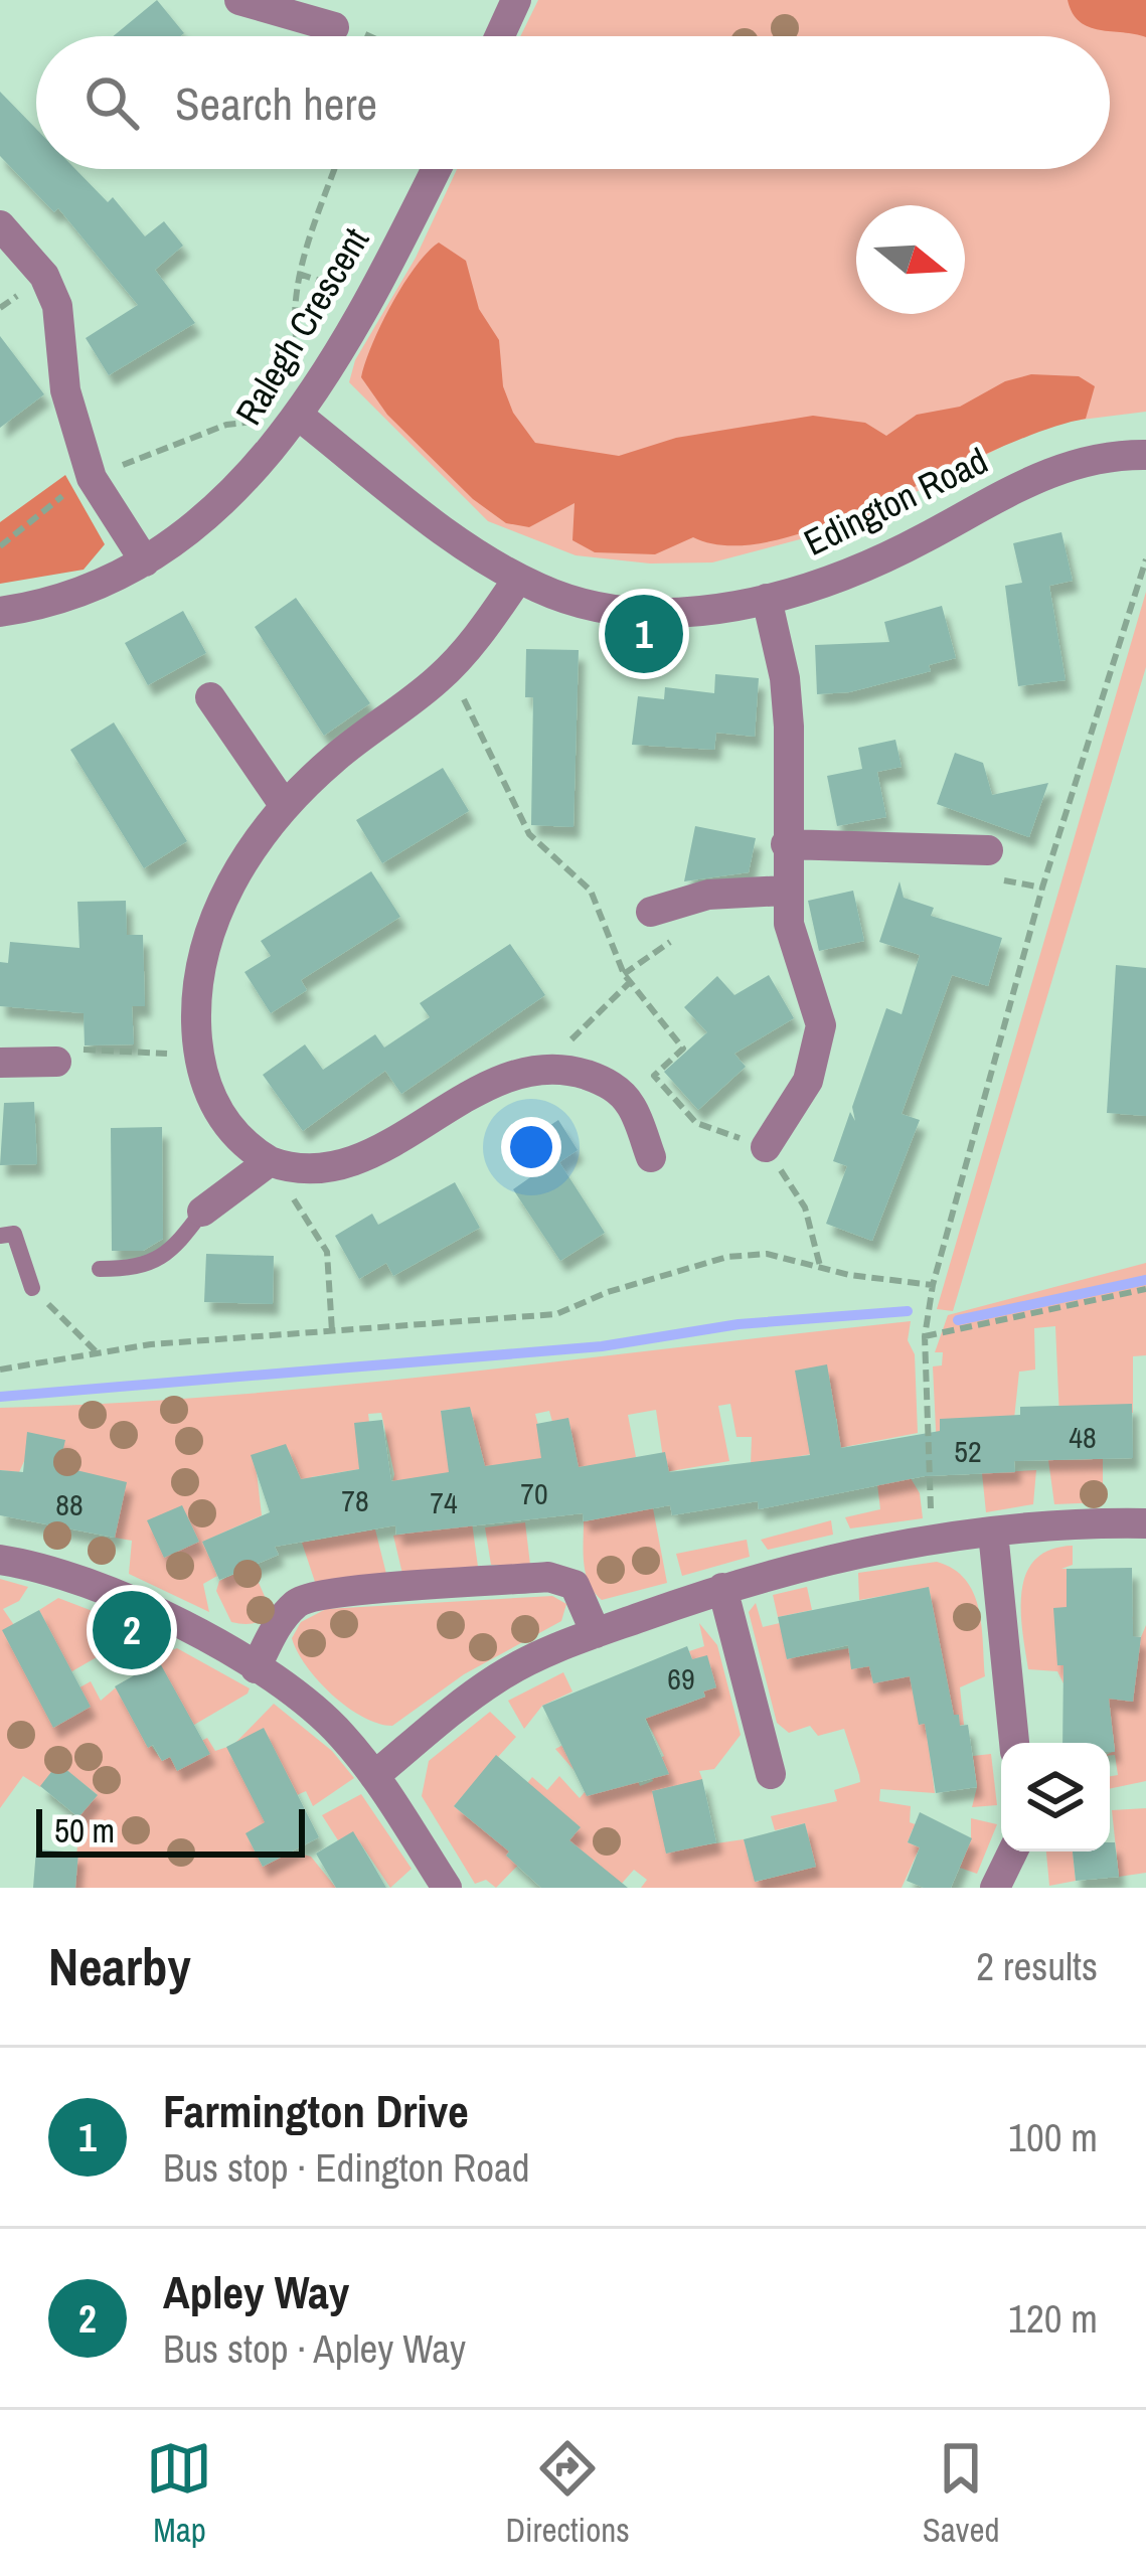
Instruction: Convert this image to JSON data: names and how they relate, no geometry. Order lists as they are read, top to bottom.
{
  "streets": {
    "street": ["Ralegh Crescent", "Edington Road"]
  },
  "crossings": [
    ["Ralegh Crescent", "Edington Road"]
  ],
  "house_numbers": [
    "48",
    "52",
    "70",
    "78",
    "74",
    "88",
    "69"
  ],
  "scale_bar": "50 m",
  "north": "right",
  "page": {
    "search": "Search here",
    "pins": ["1", "2"],
    "scale": "50 m",
    "heading": ["Nearby", "2 results"],
    "list": [
      {
        "mark": "1",
        "name": "Farmington Drive",
        "note": "Bus stop · Edington Road",
        "value": "100 m"
      },
      {
        "mark": "2",
        "name": "Apley Way",
        "note": "Bus stop · Apley Way",
        "value": "120 m"
      }
    ],
    "nav": ["Map", "Directions", "Saved"]
  }
}
